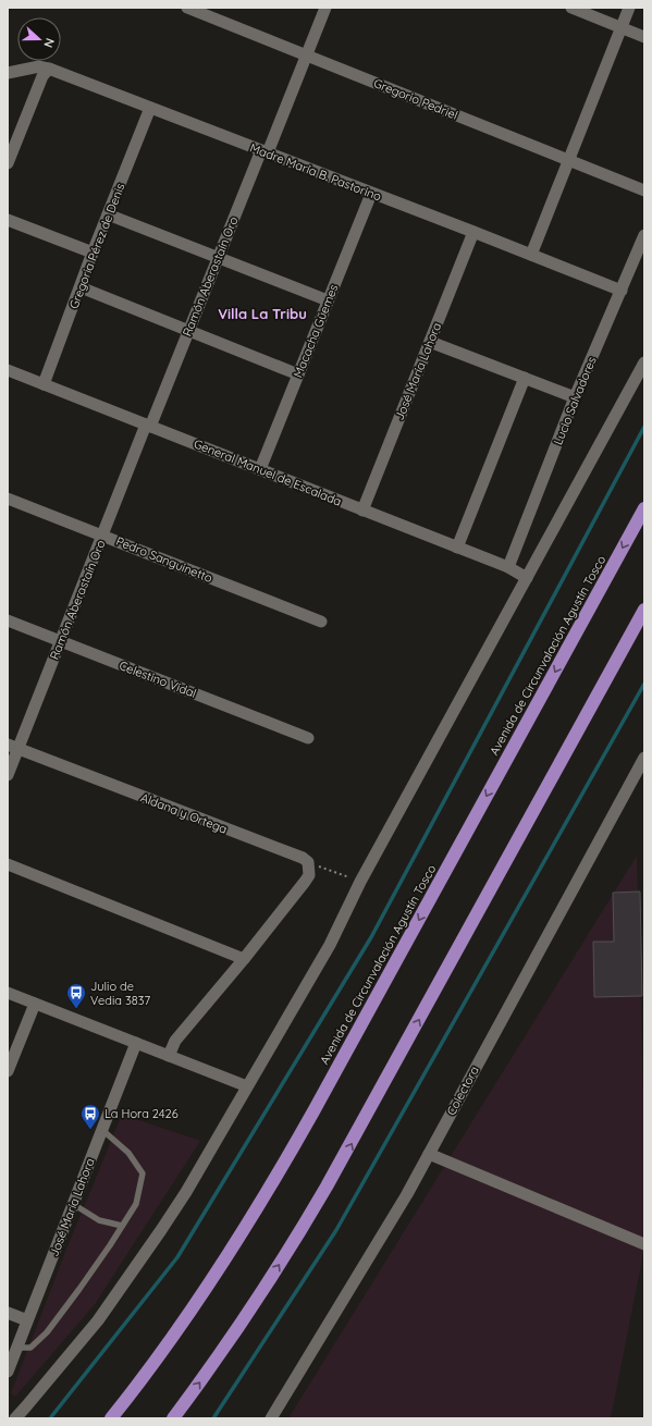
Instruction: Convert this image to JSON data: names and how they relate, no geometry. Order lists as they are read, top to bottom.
{
  "streets": {
    "highway": ["Avenida de Circunvalación Agustín Tosco"],
    "street": [
      "Gregorio Pedriel",
      "Madre María B. Pastorino",
      "Gregoria Pérez de Denis",
      "Ramón Aberastaín Oro",
      "Macacha Güemes",
      "José María Lahora",
      "Lucio Salvadores",
      "General Manuel de Escalada",
      "Pedro Sanguinetto",
      "Celestino Vidal",
      "Aldana y Ortega",
      "Colectora"
    ]
  },
  "crossings": [
    ["Gregorio Pedriel", "Ramón Aberastaín Oro"],
    ["Madre María B. Pastorino", "Gregoria Pérez de Denis"],
    ["Madre María B. Pastorino", "Ramón Aberastaín Oro"],
    ["Madre María B. Pastorino", "Macacha Güemes"],
    ["Madre María B. Pastorino", "José María Lahora"],
    ["Madre María B. Pastorino", "Lucio Salvadores"],
    ["Gregoria Pérez de Denis", "General Manuel de Escalada"],
    ["Ramón Aberastaín Oro", "General Manuel de Escalada"],
    ["Ramón Aberastaín Oro", "Pedro Sanguinetto"],
    ["Ramón Aberastaín Oro", "Celestino Vidal"],
    ["Ramón Aberastaín Oro", "Aldana y Ortega"],
    ["Macacha Güemes", "General Manuel de Escalada"],
    ["José María Lahora", "General Manuel de Escalada"],
    ["Lucio Salvadores", "General Manuel de Escalada"]
  ],
  "districts": ["Villa La Tribu"],
  "places": {
    "bus stop": ["Julio de Vedia 3837", "La Hora 2426"]
  },
  "north": "right"
}
